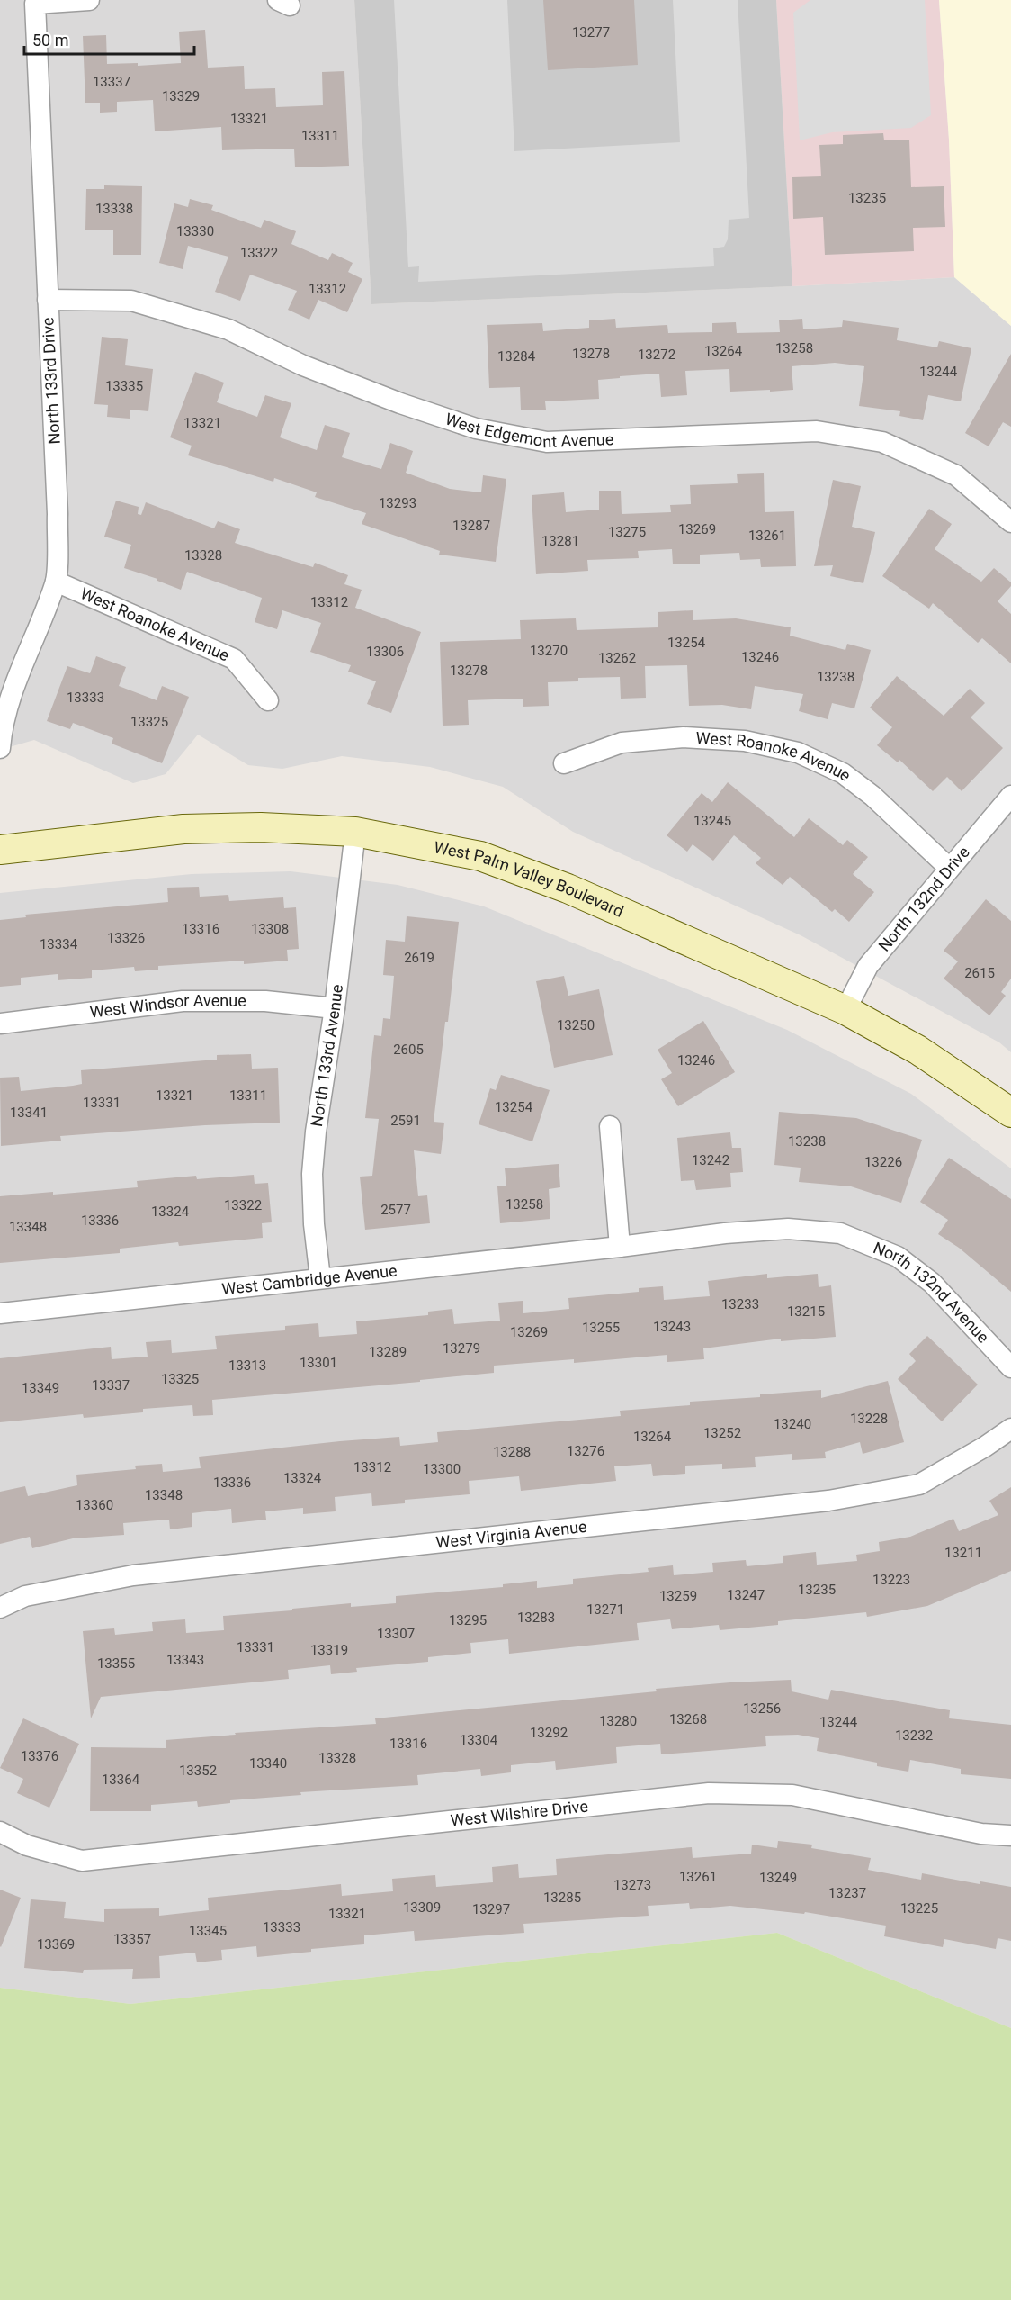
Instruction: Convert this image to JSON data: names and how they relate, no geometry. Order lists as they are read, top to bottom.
{
  "streets": {
    "street": [
      "North 133rd Drive",
      "West Edgemont Avenue",
      "West Roanoke Avenue",
      "West Palm Valley Boulevard",
      "North 132nd Drive",
      "West Windsor Avenue",
      "North 133rd Avenue",
      "West Cambridge Avenue",
      "North 132nd Avenue",
      "West Virginia Avenue",
      "West Wilshire Drive"
    ]
  },
  "crossings": [
    ["North 133rd Drive", "West Edgemont Avenue"],
    ["North 133rd Drive", "West Roanoke Avenue"],
    ["West Roanoke Avenue", "North 132nd Drive"],
    ["West Palm Valley Boulevard", "North 132nd Drive"],
    ["West Palm Valley Boulevard", "North 133rd Avenue"],
    ["West Windsor Avenue", "North 133rd Avenue"],
    ["North 133rd Avenue", "West Cambridge Avenue"],
    ["West Cambridge Avenue", "North 132nd Avenue"]
  ],
  "house_numbers": [
    "13277",
    "13337",
    "13329",
    "13321",
    "13311",
    "13235",
    "13338",
    "13330",
    "13322",
    "13312",
    "13258",
    "13264",
    "13278",
    "13272",
    "13284",
    "13244",
    "13335",
    "13321",
    "13293",
    "13287",
    "13269",
    "13275",
    "13261",
    "13281",
    "13328",
    "13312",
    "13254",
    "13270",
    "13306",
    "13246",
    "13262",
    "13278",
    "13238",
    "13333",
    "13325",
    "13245",
    "13316",
    "13308",
    "13326",
    "13334",
    "2619",
    "2615",
    "13250",
    "2605",
    "13246",
    "13321",
    "13311",
    "13331",
    "13254",
    "13341",
    "2591",
    "13238",
    "13242",
    "13226",
    "13258",
    "13322",
    "2577",
    "13324",
    "13336",
    "13348",
    "13233",
    "13215",
    "13243",
    "13255",
    "13269",
    "13279",
    "13289",
    "13301",
    "13313",
    "13325",
    "13337",
    "13349",
    "13228",
    "13240",
    "13252",
    "13264",
    "13276",
    "13288",
    "13312",
    "13300",
    "13324",
    "13336",
    "13348",
    "13360",
    "13211",
    "13223",
    "13235",
    "13247",
    "13259",
    "13271",
    "13283",
    "13295",
    "13307",
    "13331",
    "13319",
    "13343",
    "13355",
    "13256",
    "13268",
    "13280",
    "13244",
    "13292",
    "13232",
    "13304",
    "13316",
    "13376",
    "13328",
    "13340",
    "13352",
    "13364",
    "13261",
    "13249",
    "13273",
    "13237",
    "13285",
    "13309",
    "13225",
    "13297",
    "13321",
    "13333",
    "13345",
    "13357",
    "13369"
  ],
  "scale_bar": "50 m"
}
